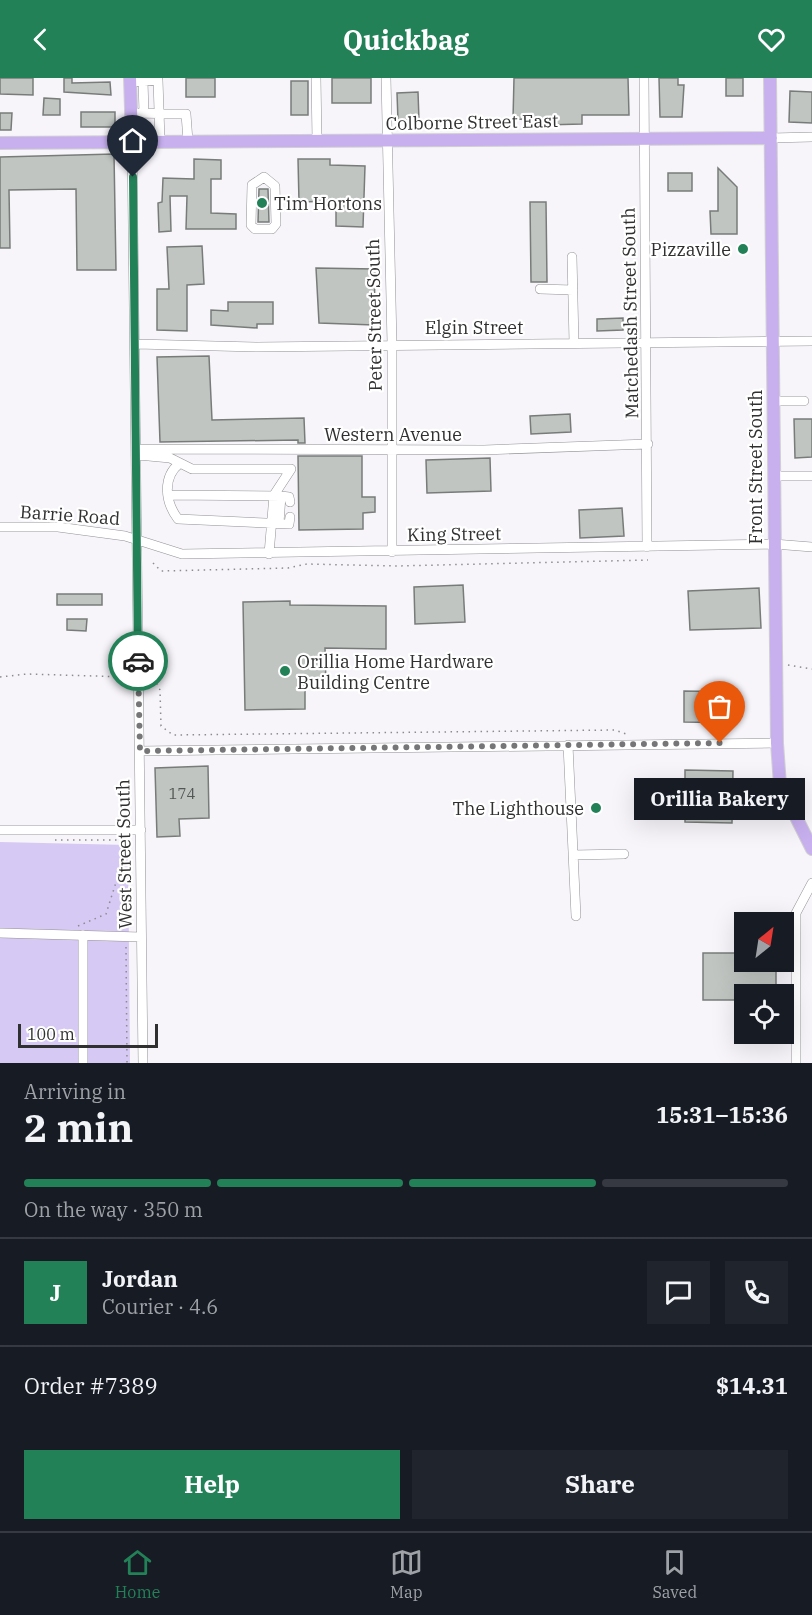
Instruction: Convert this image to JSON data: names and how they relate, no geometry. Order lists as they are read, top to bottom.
{
  "streets": {
    "main road": ["Colborne Street East", "Front Street South"],
    "street": [
      "Matchedash Street South",
      "Peter Street South",
      "Elgin Street",
      "Western Avenue",
      "Barrie Road",
      "King Street",
      "West Street South"
    ]
  },
  "crossings": [
    ["Colborne Street East", "Matchedash Street South"],
    ["Colborne Street East", "Peter Street South"],
    ["Colborne Street East", "Front Street South"],
    ["Colborne Street East", "West Street South"],
    ["Matchedash Street South", "Elgin Street"],
    ["Matchedash Street South", "Western Avenue"],
    ["Matchedash Street South", "King Street"],
    ["Peter Street South", "Elgin Street"],
    ["Peter Street South", "Western Avenue"],
    ["Peter Street South", "King Street"],
    ["Elgin Street", "Front Street South"],
    ["Elgin Street", "West Street South"],
    ["Western Avenue", "West Street South"],
    ["Front Street South", "King Street"],
    ["Barrie Road", "King Street"],
    ["Barrie Road", "West Street South"],
    ["King Street", "West Street South"]
  ],
  "places": [
    "Tim Hortons",
    "Pizzaville",
    "Orillia Home Hardware Building Centre",
    "Orillia Bakery",
    "The Lighthouse"
  ],
  "house_numbers": ["174"],
  "scale_bar": "100 m",
  "north": "top right",
  "page": {
    "header": "Quickbag",
    "bubble": "Orillia Bakery",
    "scale": "100 m",
    "heading": ["2 min", "Arriving in", "15:31–15:36"],
    "panel": [
      "Jordan",
      "Courier · 4.6",
      "Order #7389",
      "$14.31"
    ],
    "bar": "On the way · 350 m",
    "round": "J",
    "buttons": ["Help", "Share"],
    "tabs": ["Home", "Map", "Saved"]
  }
}
